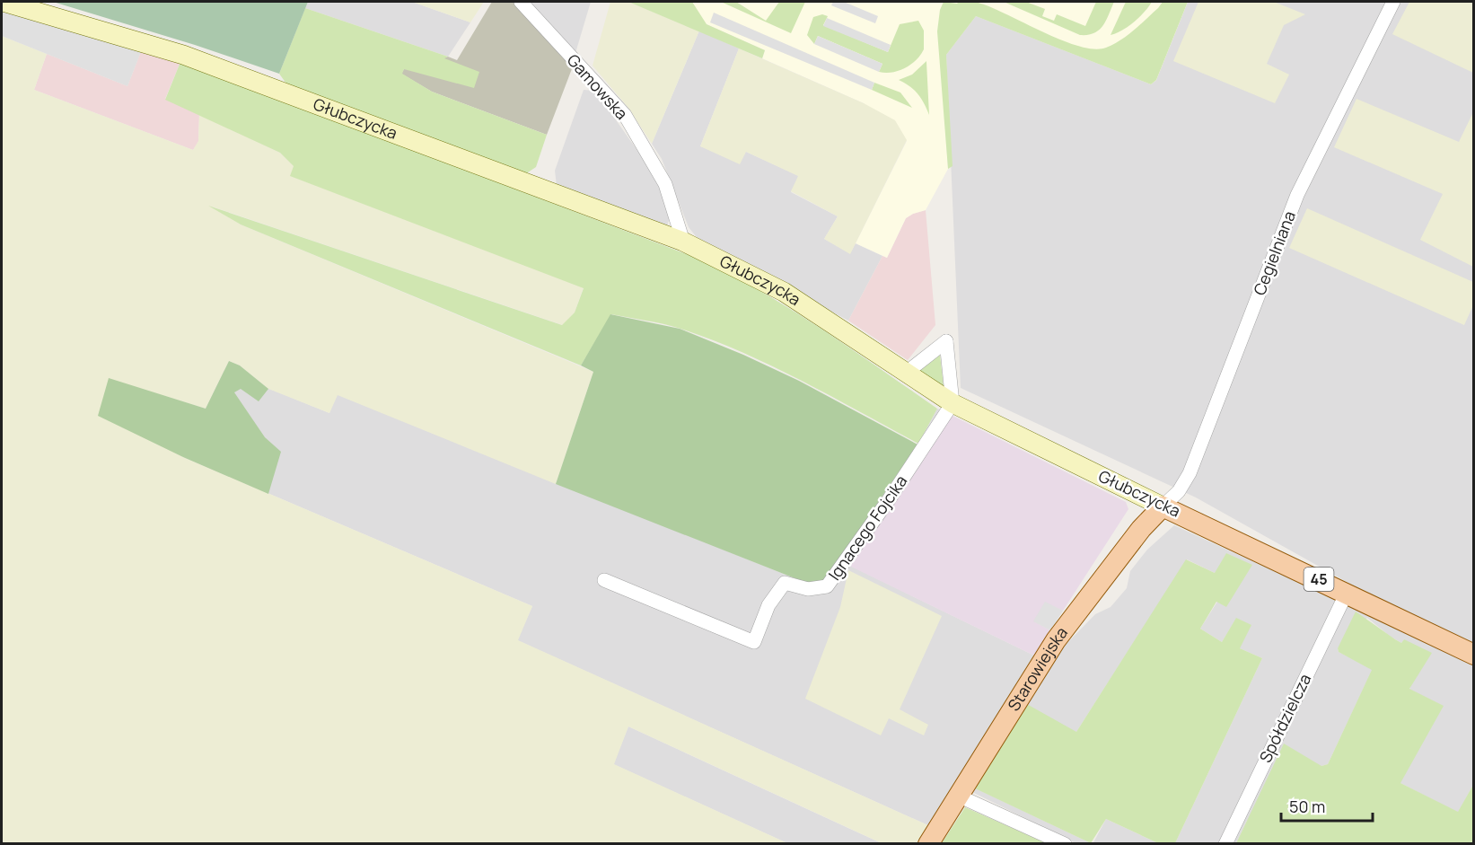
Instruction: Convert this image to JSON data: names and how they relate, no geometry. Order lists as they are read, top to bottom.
{
  "streets": {
    "main road": ["Głubczycka", "45", "Starowiejska"],
    "street": [
      "Gamowska",
      "Cegielniana",
      "Ignacego Fojcika",
      "Spółdzielcza"
    ]
  },
  "crossings": [
    ["Gamowska", "Głubczycka"],
    ["Głubczycka", "Cegielniana"],
    ["Głubczycka", "Ignacego Fojcika"],
    ["Głubczycka", "Starowiejska"],
    ["Głubczycka", "Spółdzielcza"],
    ["Cegielniana", "Starowiejska"]
  ],
  "scale_bar": "50 m"
}
